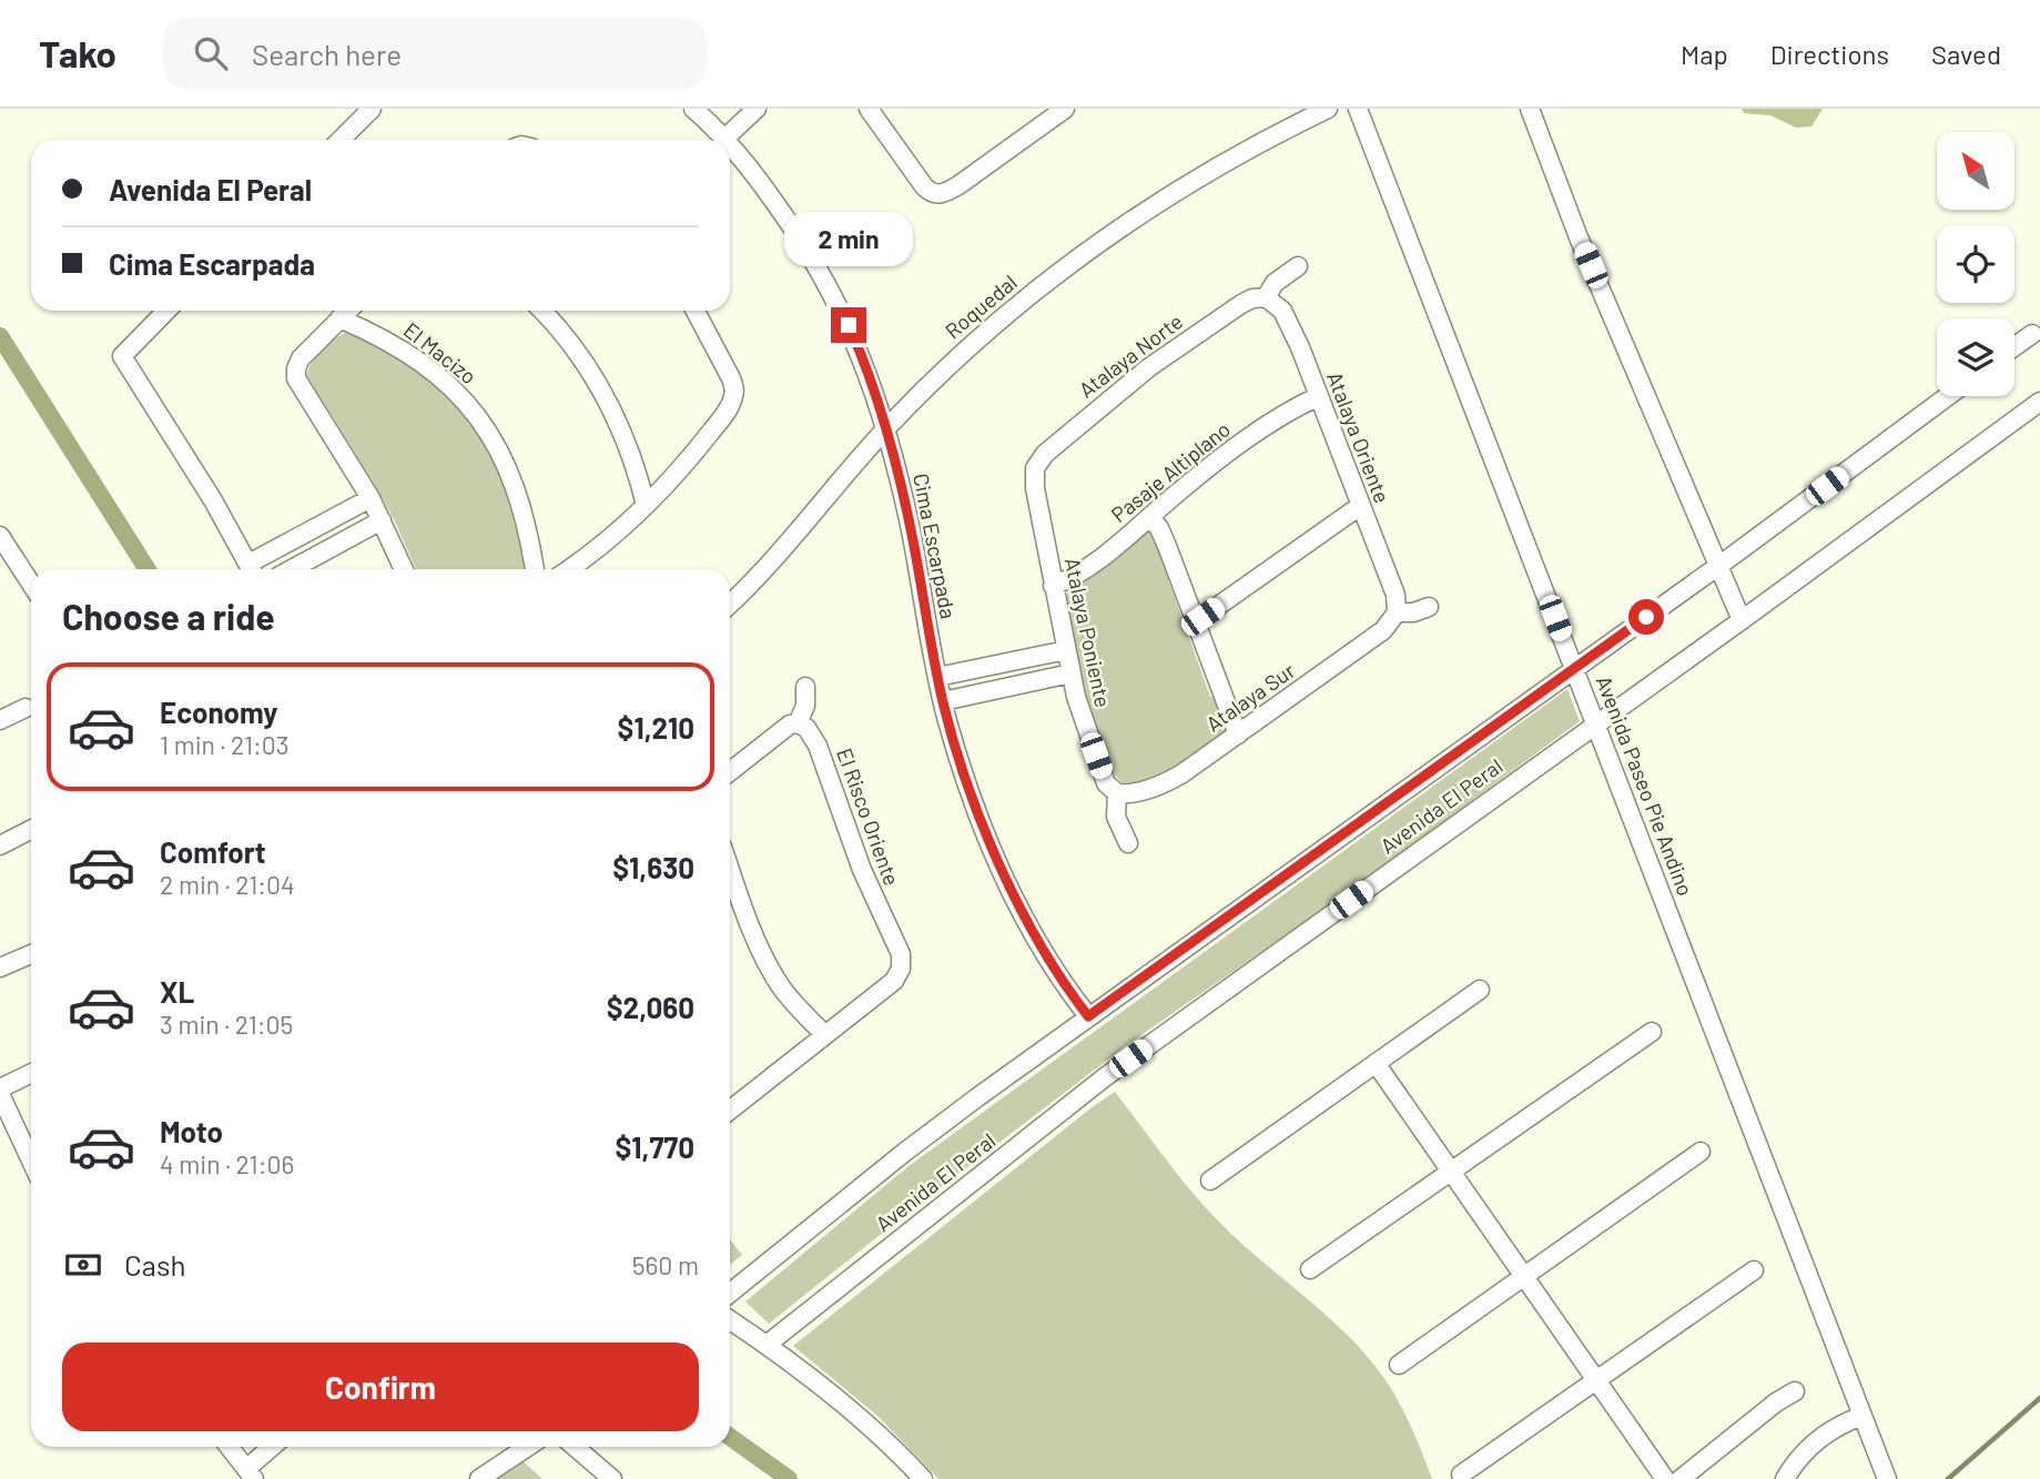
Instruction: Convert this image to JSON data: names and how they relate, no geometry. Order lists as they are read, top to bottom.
{
  "streets": {
    "street": [
      "Roquedal",
      "El Macizo",
      "Atalaya Norte",
      "Atalaya Oriente",
      "Pasaje Altiplano",
      "Cima Escarpada",
      "Atalaya Poniente",
      "Atalaya Sur",
      "Avenida Paseo Pie Andino",
      "Avenida El Peral",
      "El Risco Oriente"
    ]
  },
  "crossings": [
    ["Roquedal", "Cima Escarpada"],
    ["Atalaya Norte", "Atalaya Oriente"],
    ["Atalaya Norte", "Atalaya Poniente"],
    ["Atalaya Oriente", "Pasaje Altiplano"],
    ["Atalaya Oriente", "Atalaya Sur"],
    ["Pasaje Altiplano", "Atalaya Poniente"],
    ["Cima Escarpada", "Avenida El Peral"],
    ["Atalaya Poniente", "Atalaya Sur"],
    ["Avenida Paseo Pie Andino", "Avenida El Peral"]
  ],
  "north": "top left",
  "page": {
    "header": "Tako",
    "search": "Search here",
    "nav": ["Map", "Directions", "Saved"],
    "banner": ["Avenida El Peral", "Cima Escarpada"],
    "bubble": "2 min",
    "heading": "Choose a ride",
    "list": [
      {
        "name": "Economy",
        "note": "1 min · 21:03",
        "value": "$1,210"
      },
      {
        "name": "Comfort",
        "note": "2 min · 21:04",
        "value": "$1,630"
      },
      {
        "name": "XL",
        "note": "3 min · 21:05",
        "value": "$2,060"
      },
      {
        "name": "Moto",
        "note": "4 min · 21:06",
        "value": "$1,770"
      }
    ],
    "pay": ["Cash", "560 m"],
    "buttons": "Confirm"
  }
}
